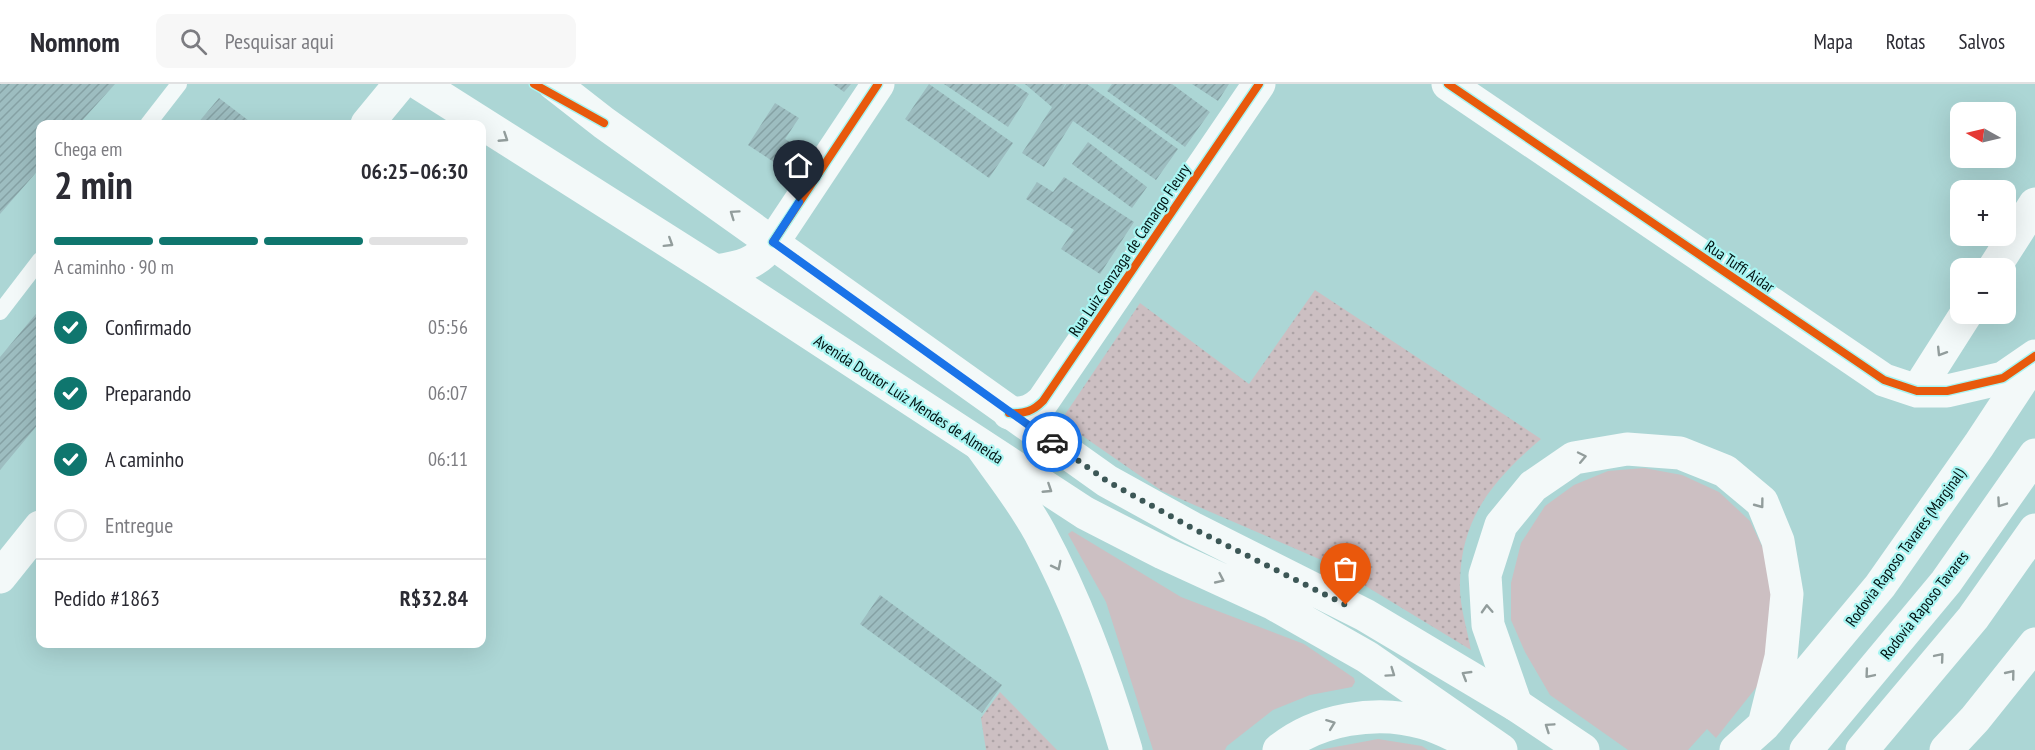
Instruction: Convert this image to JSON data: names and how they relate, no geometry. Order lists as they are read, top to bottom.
{
  "streets": {
    "main road": [
      "Rua Luiz Gonzaga de Camargo Fleury",
      "Rua Tuffi Aidar",
      "Avenida Doutor Luiz Mendes de Almeida",
      "Rodovia Raposo Tavares (Marginal)",
      "Rodovia Raposo Tavares"
    ]
  },
  "crossings": [
    ["Rua Tuffi Aidar", "Rodovia Raposo Tavares (Marginal)"]
  ],
  "north": "left",
  "page": {
    "header": "Nomnom",
    "search": "Pesquisar aqui",
    "nav": ["Mapa", "Rotas", "Salvos"],
    "map_buttons": ["+", "−"],
    "heading": ["2 min", "Chega em", "06:25–06:30"],
    "panel": ["Pedido #1863", "R$32.84"],
    "bar": "A caminho · 90 m",
    "list": [
      ["Confirmado", "05:56"],
      ["Preparando", "06:07"],
      ["A caminho", "06:11"],
      "Entregue"
    ]
  }
}
